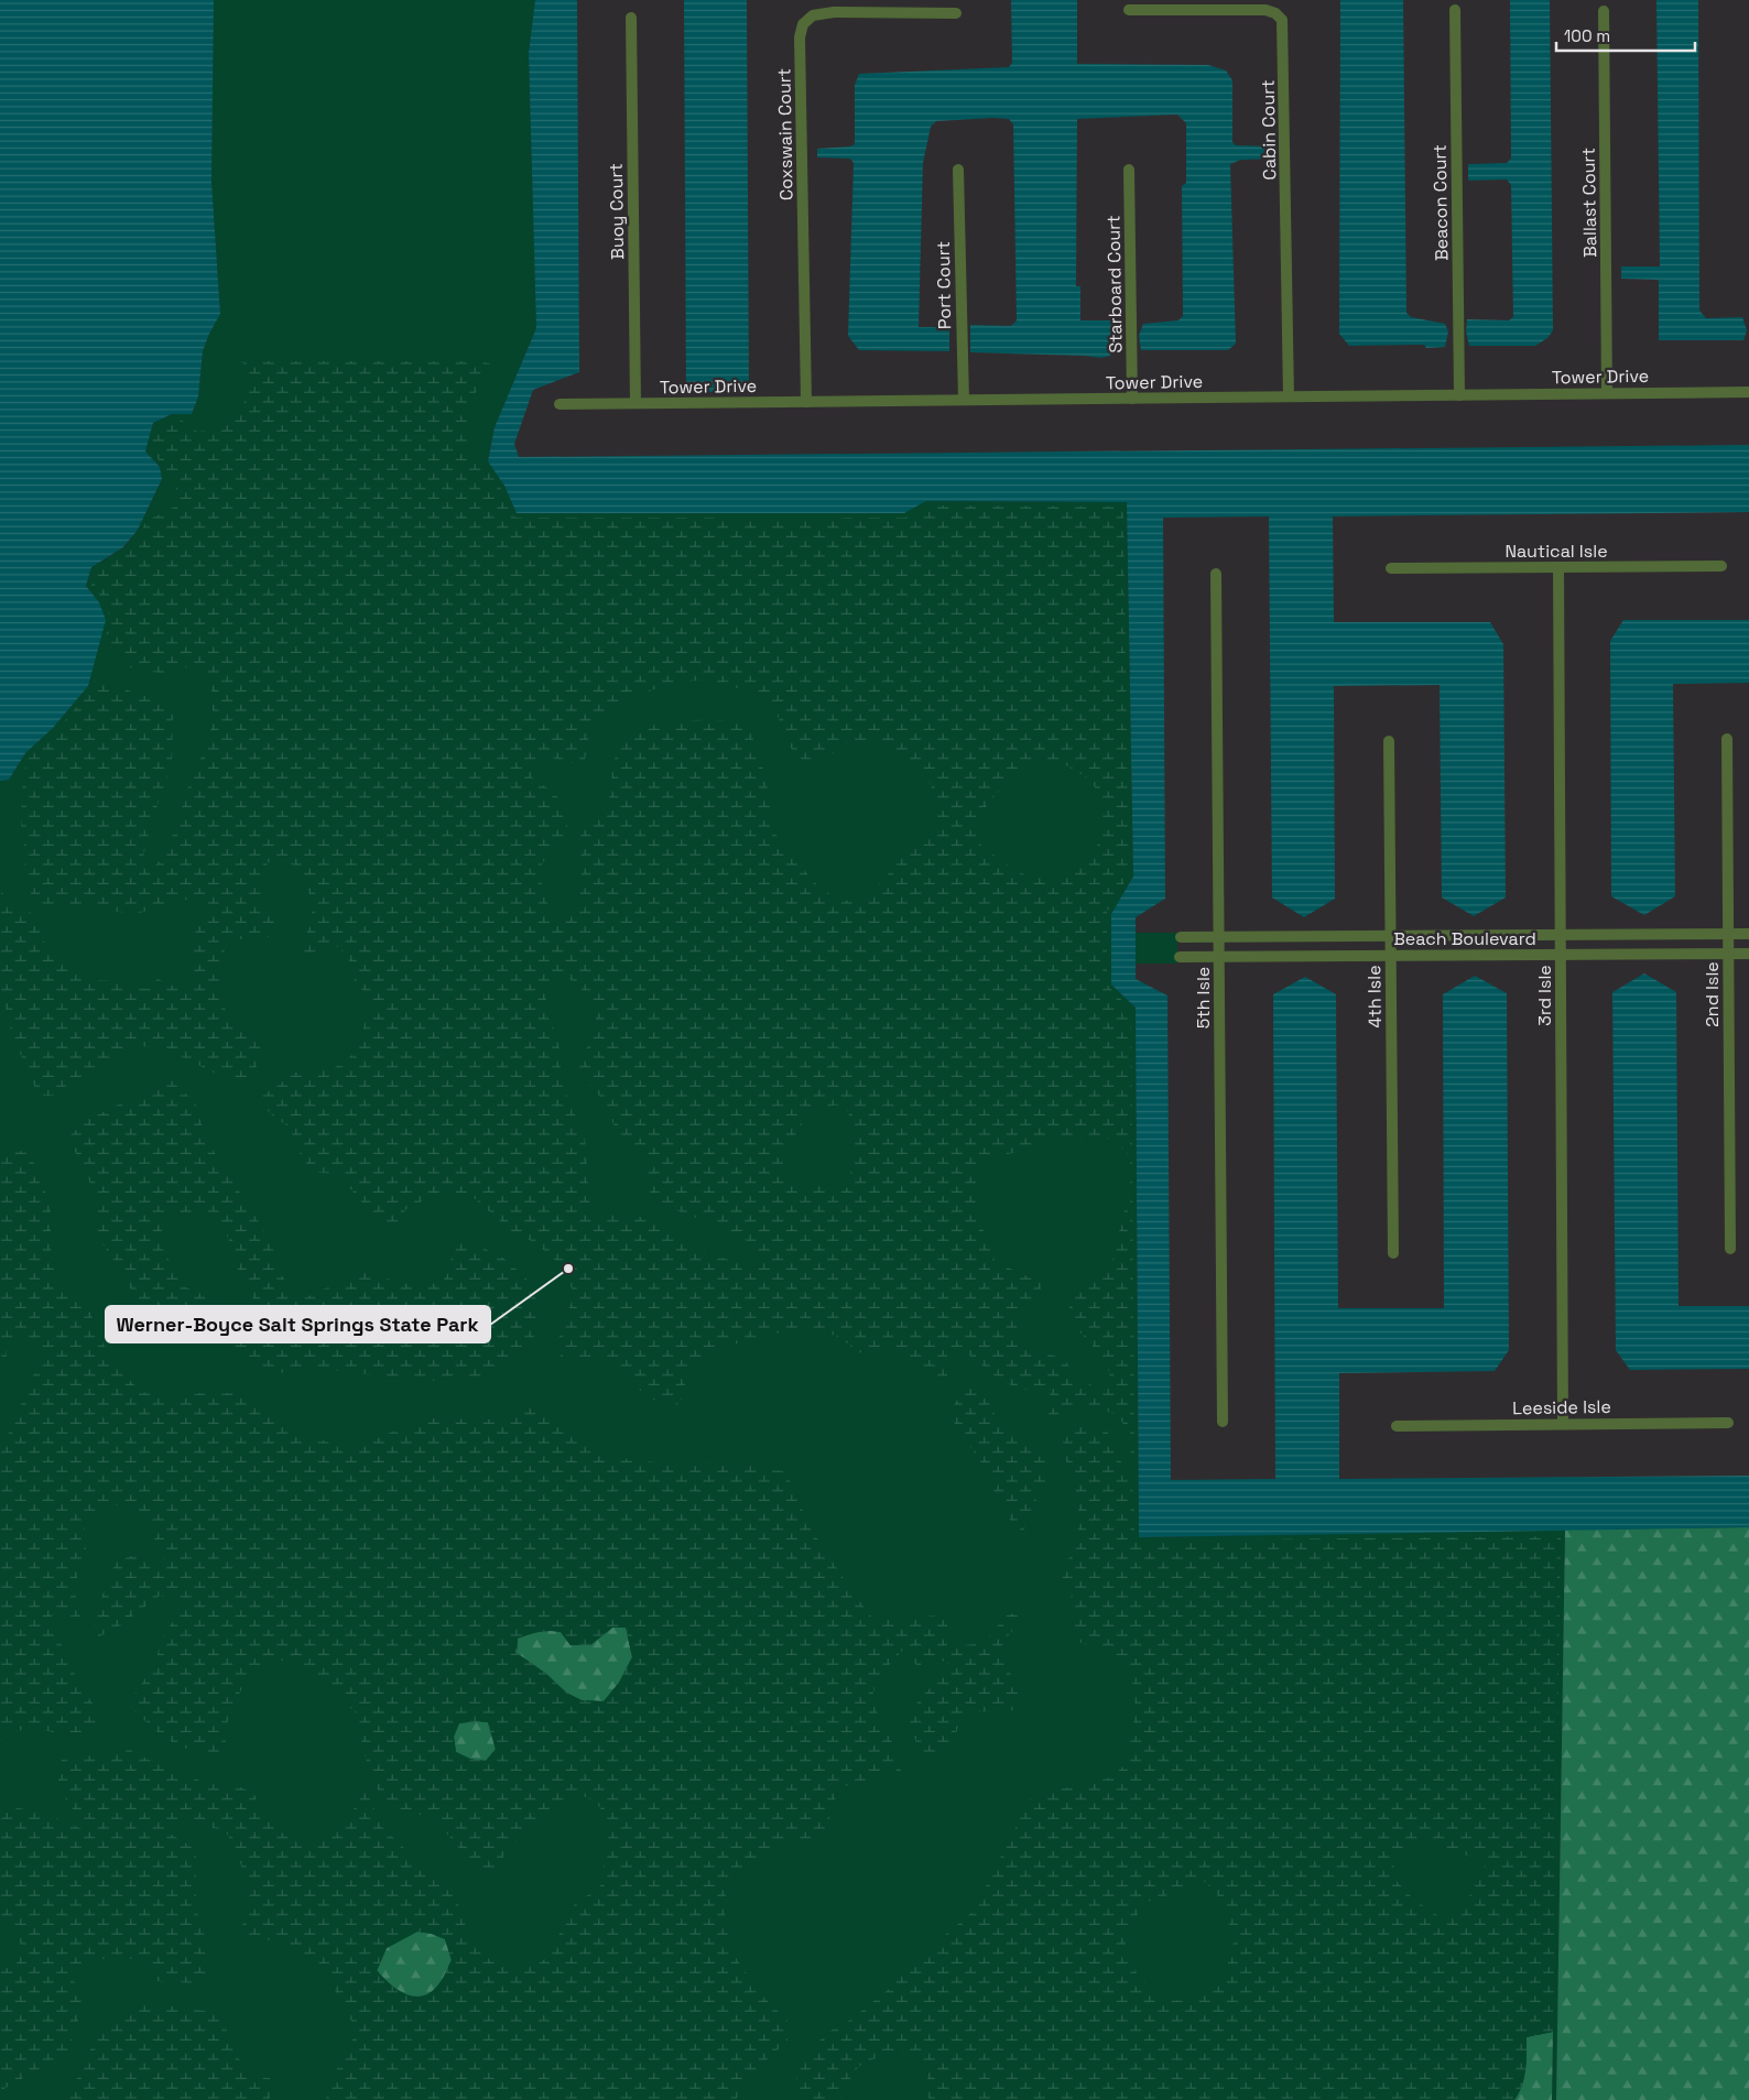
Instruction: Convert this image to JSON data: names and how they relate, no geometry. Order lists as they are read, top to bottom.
{
  "streets": {
    "street": [
      "Cabin Court",
      "Coxswain Court",
      "Beacon Court",
      "Ballast Court",
      "Buoy Court",
      "Starboard Court",
      "Port Court",
      "Tower Drive",
      "Nautical Isle",
      "Beach Boulevard",
      "2nd Isle",
      "3rd Isle",
      "4th Isle",
      "5th Isle",
      "Leeside Isle"
    ]
  },
  "crossings": [
    ["Cabin Court", "Tower Drive"],
    ["Coxswain Court", "Tower Drive"],
    ["Beacon Court", "Tower Drive"],
    ["Ballast Court", "Tower Drive"],
    ["Buoy Court", "Tower Drive"],
    ["Starboard Court", "Tower Drive"],
    ["Port Court", "Tower Drive"],
    ["Nautical Isle", "3rd Isle"],
    ["Beach Boulevard", "2nd Isle"],
    ["Beach Boulevard", "3rd Isle"],
    ["Beach Boulevard", "4th Isle"],
    ["Beach Boulevard", "5th Isle"],
    ["3rd Isle", "Leeside Isle"]
  ],
  "places": ["Werner-Boyce Salt Springs State Park"],
  "scale_bar": "100 m"
}
